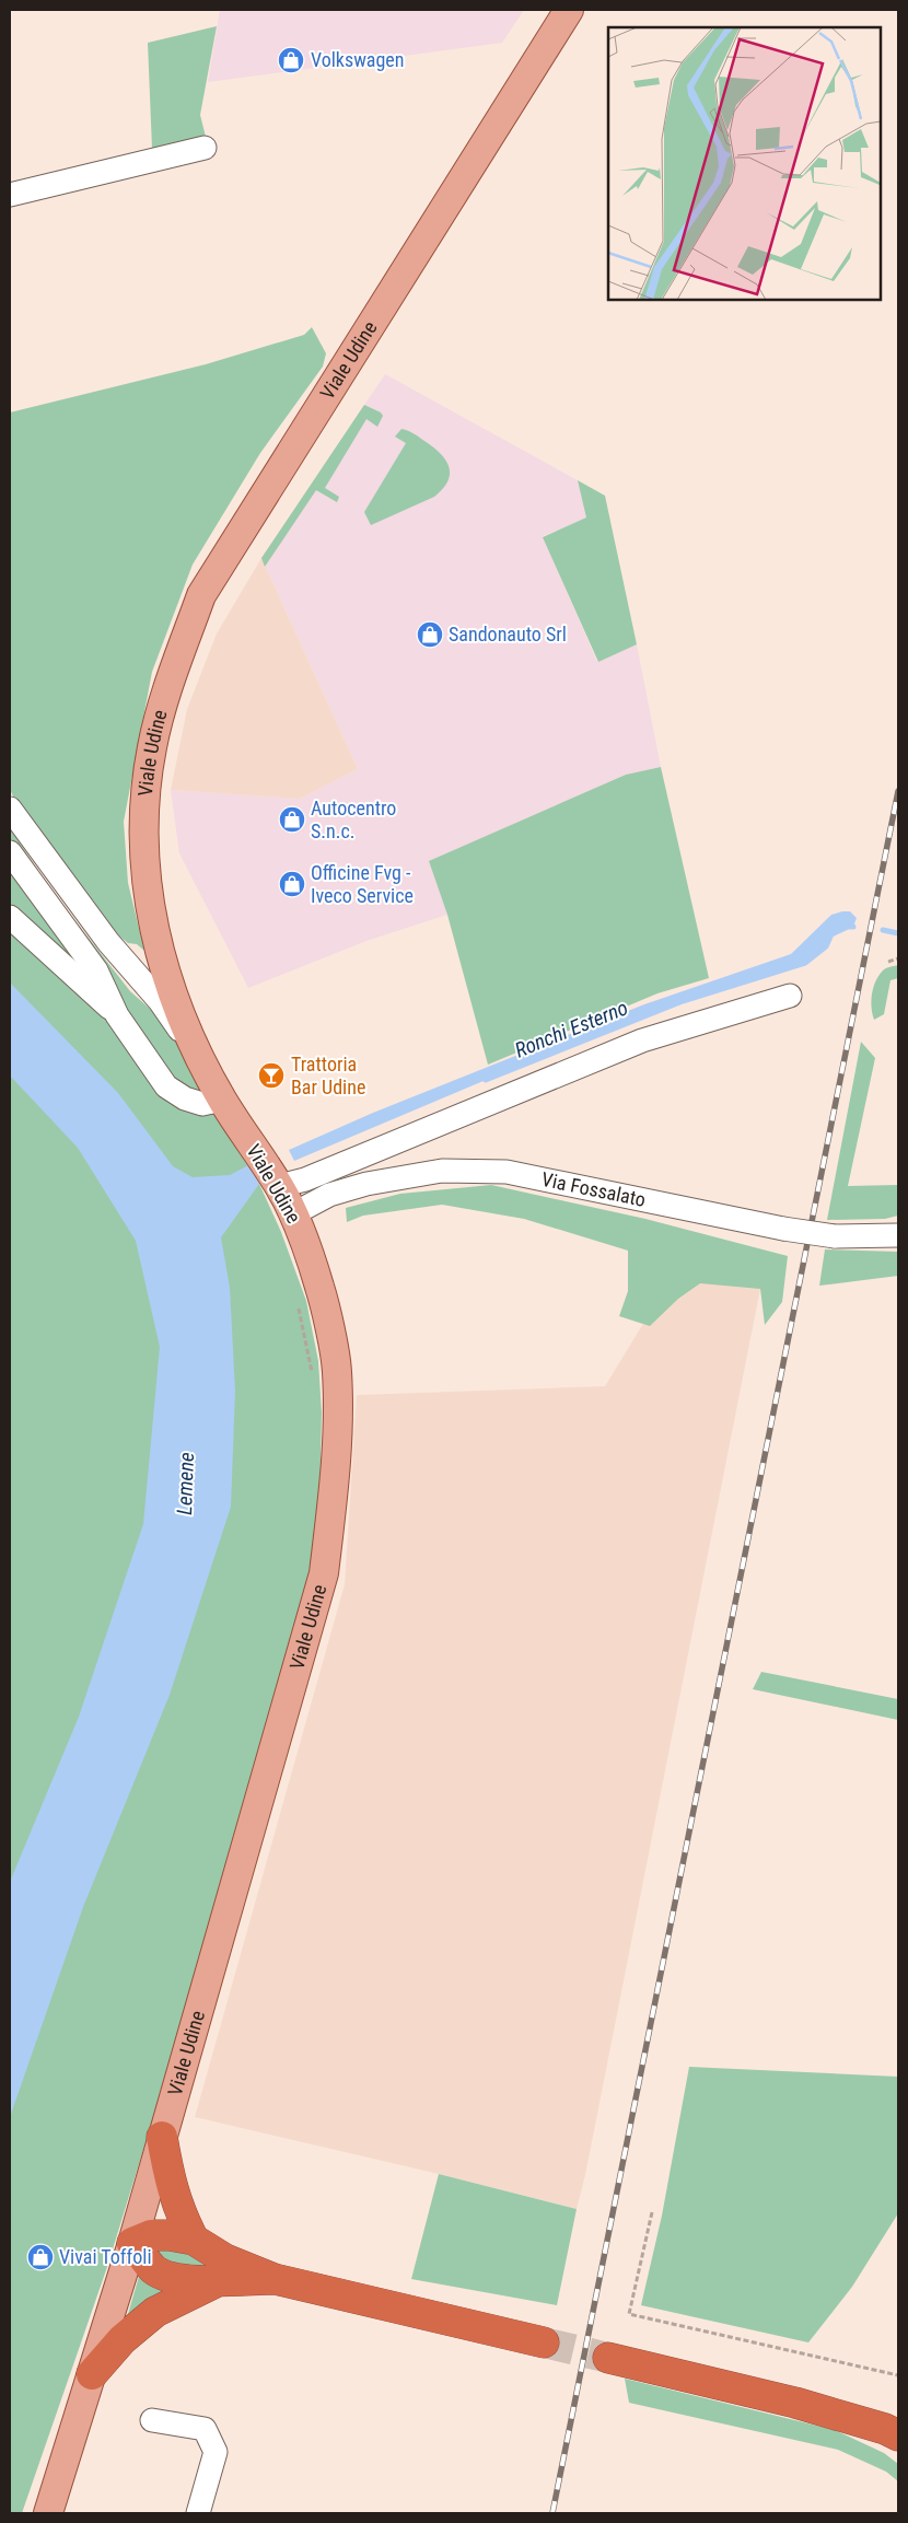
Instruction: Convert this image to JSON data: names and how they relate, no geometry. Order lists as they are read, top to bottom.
{
  "streets": {
    "main road": ["Viale Udine"],
    "street": ["Via Fossalato"]
  },
  "crossings": [
    ["Viale Udine", "Via Fossalato"]
  ],
  "water": ["Ronchi Esterno", "Lemene"],
  "places": {
    "shop": [
      "Volkswagen",
      "Sandonauto Srl",
      "Autocentro S.n.c.",
      "Officine Fvg - Iveco Service",
      "Vivai Toffoli"
    ],
    "bar": ["Trattoria Bar Udine"]
  }
}
